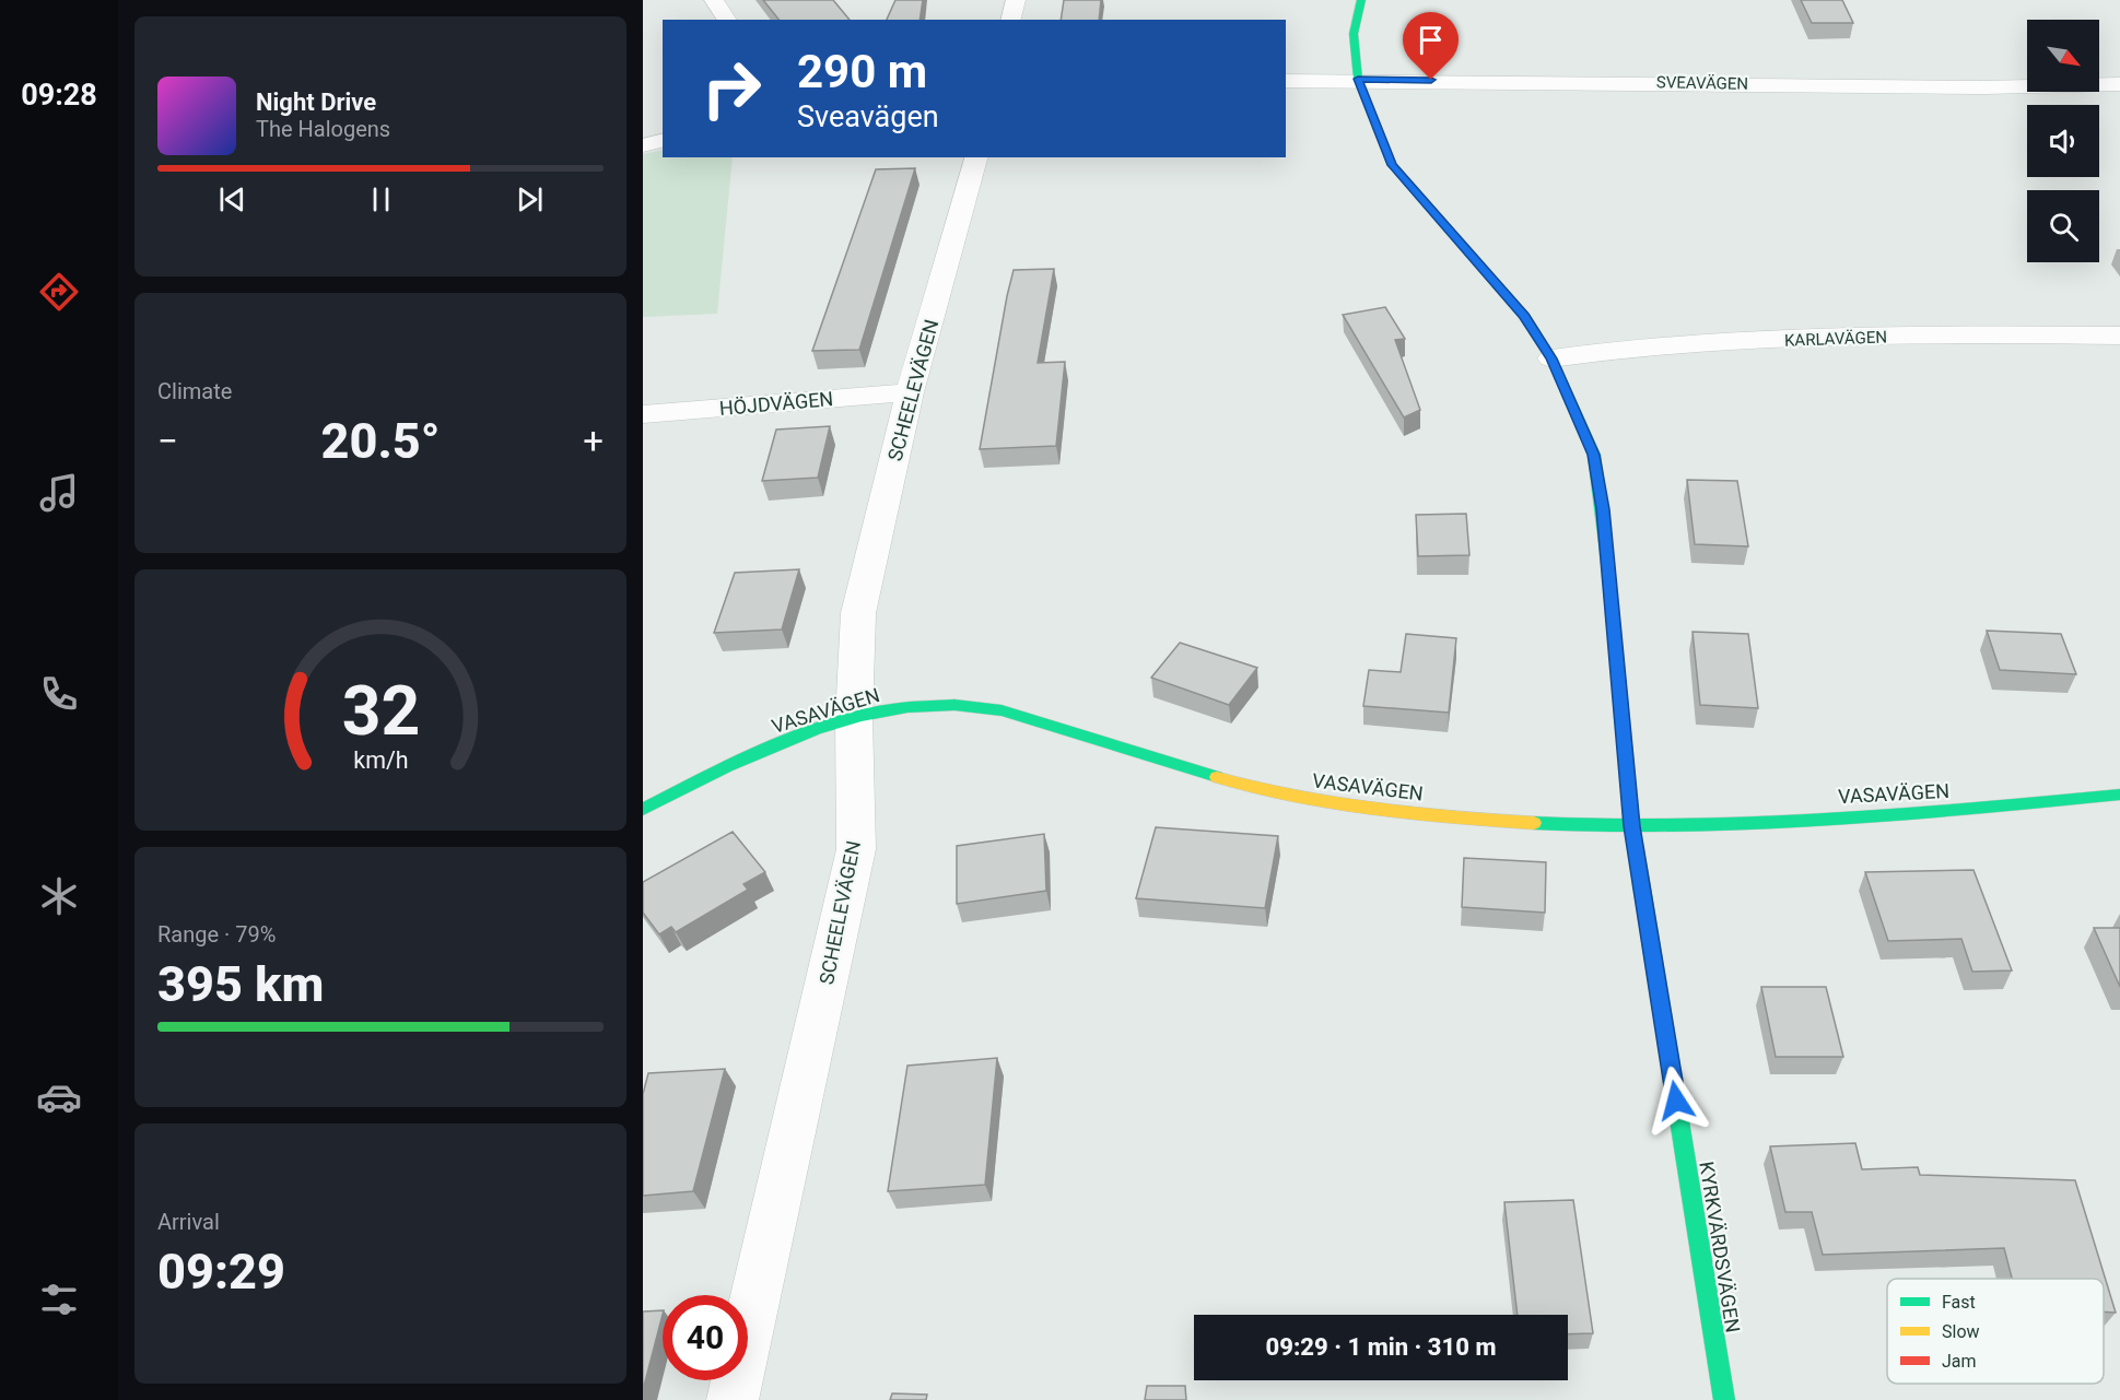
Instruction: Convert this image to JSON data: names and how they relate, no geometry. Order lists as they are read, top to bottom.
{
  "streets": {
    "street": [
      "SVEAVÄGEN",
      "KARLAVÄGEN",
      "SCHEELEVÄGEN",
      "HÖJDVÄGEN",
      "VASAVÄGEN",
      "KYRKVÄRDSVÄGEN"
    ]
  },
  "crossings": [
    ["SVEAVÄGEN", "KYRKVÄRDSVÄGEN"],
    ["KARLAVÄGEN", "KYRKVÄRDSVÄGEN"],
    ["SCHEELEVÄGEN", "HÖJDVÄGEN"],
    ["SCHEELEVÄGEN", "VASAVÄGEN"],
    ["VASAVÄGEN", "KYRKVÄRDSVÄGEN"]
  ],
  "legend": ["Fast", "Slow", "Jam"],
  "north": "bottom right",
  "page": {
    "tabs": "09:28",
    "turn": ["290 m", "Sveavägen"],
    "song": ["Night Drive", "The Halogens"],
    "tile": [
      "Climate",
      ["Range · 79%", "395 km"],
      ["Arrival", "09:29"]
    ],
    "heat": ["−", "20.5°", "+"],
    "limit": "40",
    "trip": "09:29 · 1 min · 310 m",
    "gauge": ["32", "km/h"]
  }
}
